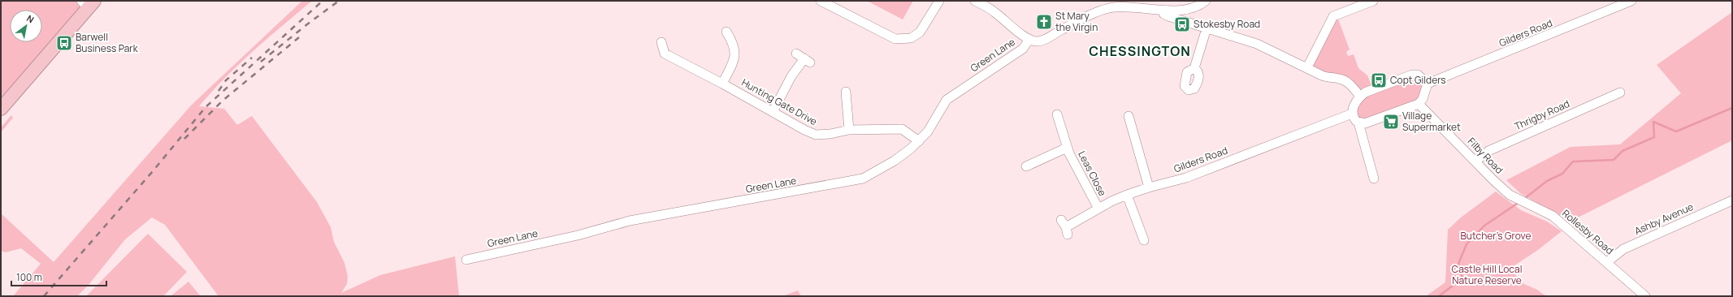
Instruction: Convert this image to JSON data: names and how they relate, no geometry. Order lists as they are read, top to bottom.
{
  "streets": {
    "street": [
      "Gilders Road",
      "Green Lane",
      "Hunting Gate Drive",
      "Thrigby Road",
      "Filby Road",
      "Leas Close",
      "Ashby Avenue",
      "Rollesby Road"
    ]
  },
  "crossings": [
    ["Gilders Road", "Leas Close"],
    ["Green Lane", "Hunting Gate Drive"],
    ["Thrigby Road", "Filby Road"],
    ["Filby Road", "Rollesby Road"],
    ["Ashby Avenue", "Rollesby Road"]
  ],
  "districts": ["CHESSINGTON"],
  "parks": ["Butcher's Grove", "Castle Hill Local Nature Reserve"],
  "places": {
    "church": ["St Mary the Virgin"],
    "bus stop": ["Stokesby Road", "Barwell Business Park", "Copt Gilders"],
    "supermarket": ["Village Supermarket"]
  },
  "scale_bar": "100 m",
  "north": "top right"
}
